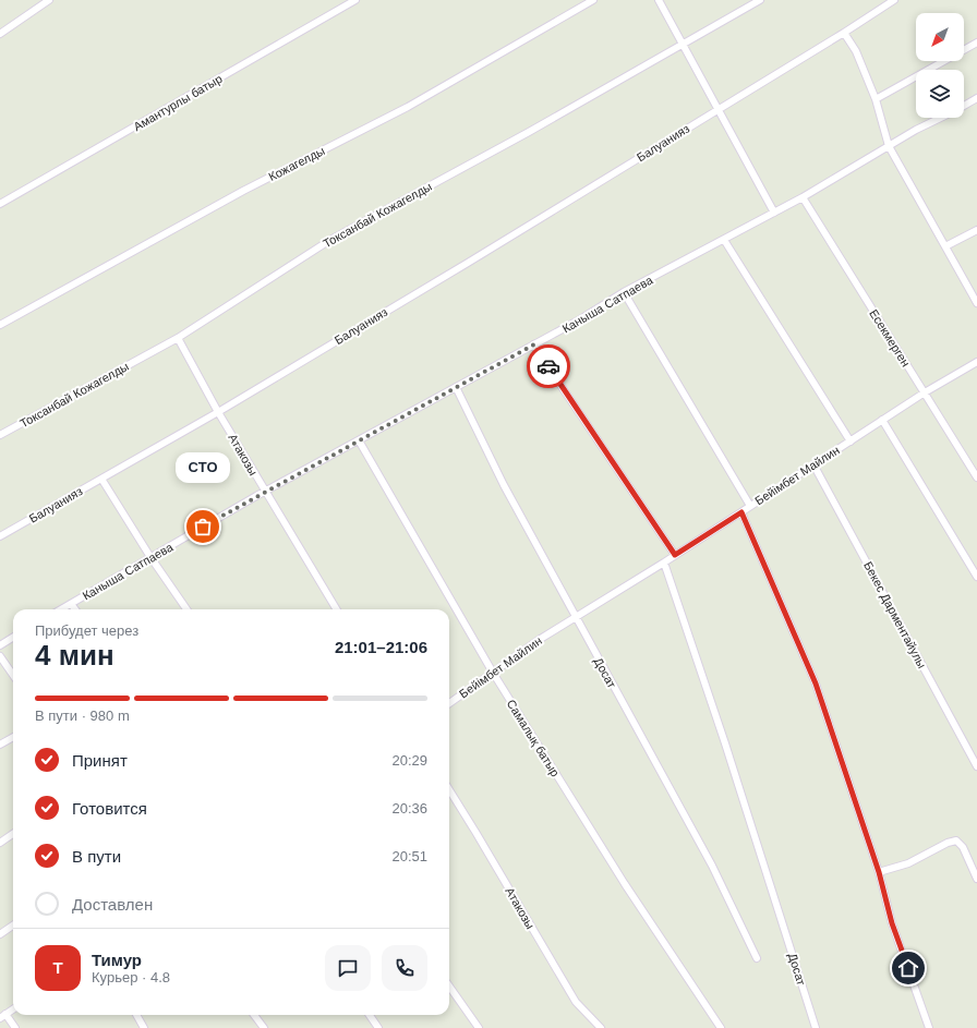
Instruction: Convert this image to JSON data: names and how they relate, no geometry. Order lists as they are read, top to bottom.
{
  "streets": {
    "street": [
      "Амантурлы батыр",
      "Балуанияз",
      "Кожагелды",
      "Токсанбай Кожагелды",
      "Каныша Сатпаева",
      "Eсекмерген",
      "Атакозы",
      "Бейімбет Майлин",
      "Бекес Дарментайулы",
      "Досат",
      "Самалық батыр"
    ]
  },
  "crossings": [
    ["Балуанияз", "Атакозы"],
    ["Токсанбай Кожагелды", "Атакозы"],
    ["Каныша Сатпаева", "Eсекмерген"],
    ["Каныша Сатпаева", "Атакозы"],
    ["Каныша Сатпаева", "Досат"],
    ["Каныша Сатпаева", "Самалық батыр"],
    ["Eсекмерген", "Бейімбет Майлин"],
    ["Бейімбет Майлин", "Бекес Дарментайулы"],
    ["Бейімбет Майлин", "Досат"],
    ["Бейімбет Майлин", "Самалық батыр"]
  ],
  "places": ["CTO"],
  "north": "bottom left",
  "page": {
    "bubble": "CTO",
    "heading": ["4 мин", "Прибудет через", "21:01–21:06"],
    "panel": ["Тимур", "Курьер · 4.8"],
    "bar": "В пути · 980 m",
    "list": [
      ["Принят", "20:29"],
      ["Готовится", "20:36"],
      ["В пути", "20:51"],
      "Доставлен"
    ],
    "round": "Т"
  }
}
